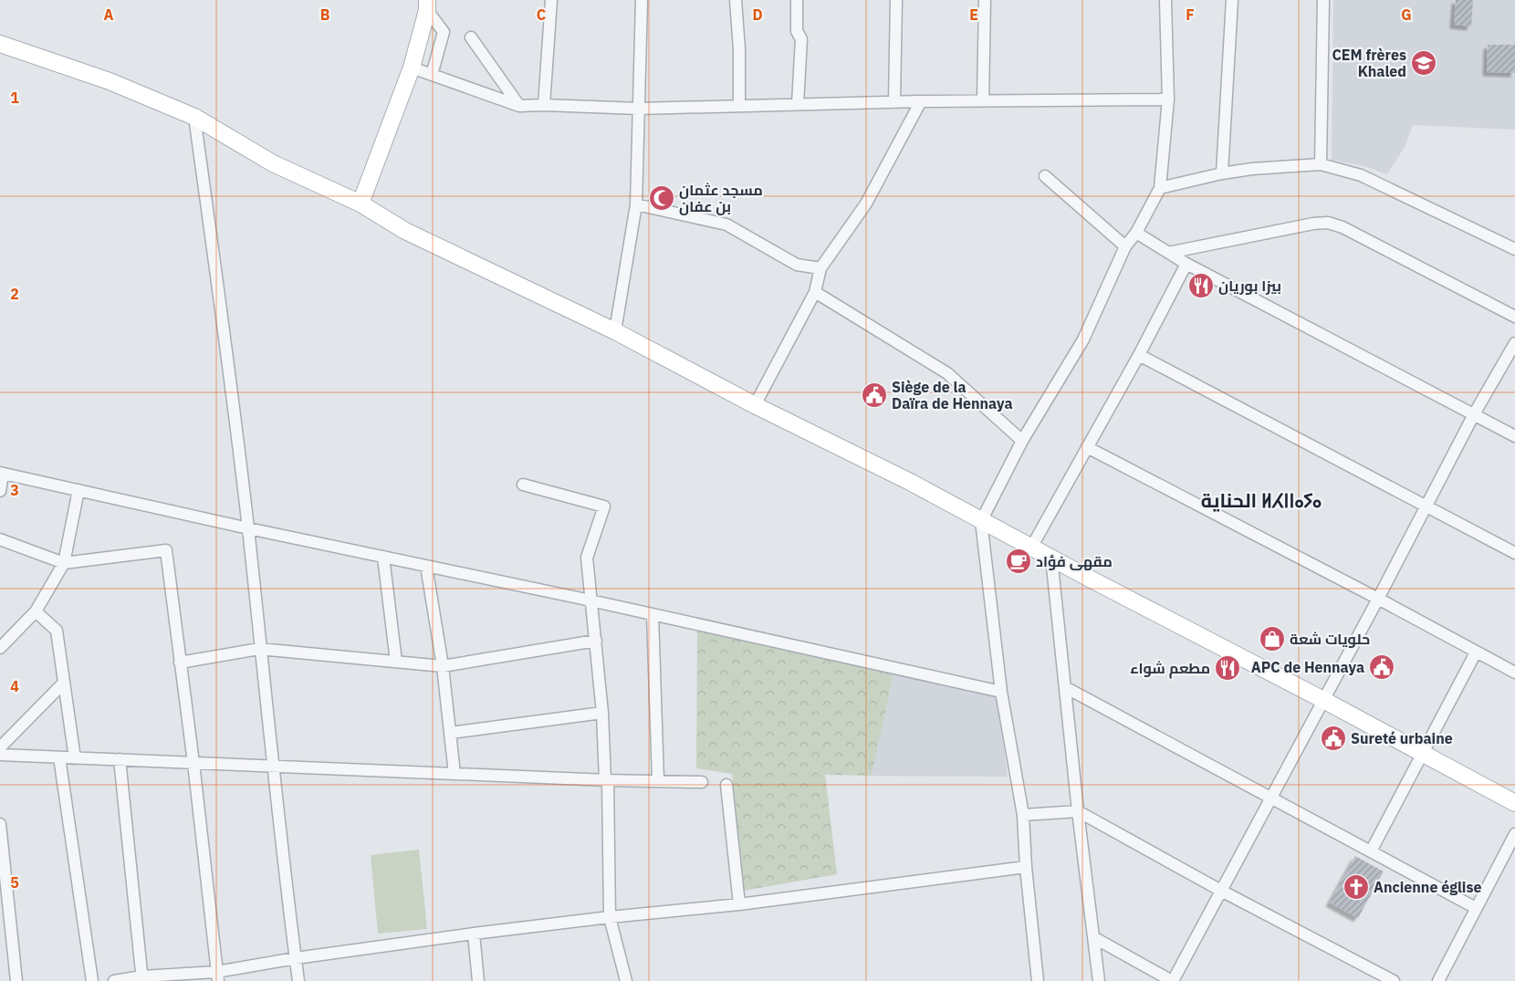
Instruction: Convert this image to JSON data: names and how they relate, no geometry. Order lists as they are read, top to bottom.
{
  "districts": ["الحناية ⵍⵃⵏⵏⴰⵢⴰ"],
  "places": {
    "school or university": ["CEM frères Khaled"],
    "mosque": ["مسجد عثمان بن عفان"],
    "restaurant": ["بيزا بوريان", "مطعم شواء"],
    "public building": ["Siège de la Daïra de Hennaya", "APC de Hennaya", "Sureté urbaine"],
    "cafe": ["مقهى فؤاد"],
    "shop": ["حلويات شعة"],
    "church": ["Ancienne église"]
  },
  "grid": {
    "columns": [
      "A",
      "B",
      "C",
      "D",
      "E",
      "F",
      "G"
    ],
    "rows": [
      "1",
      "2",
      "3",
      "4",
      "5"
    ]
  }
}
